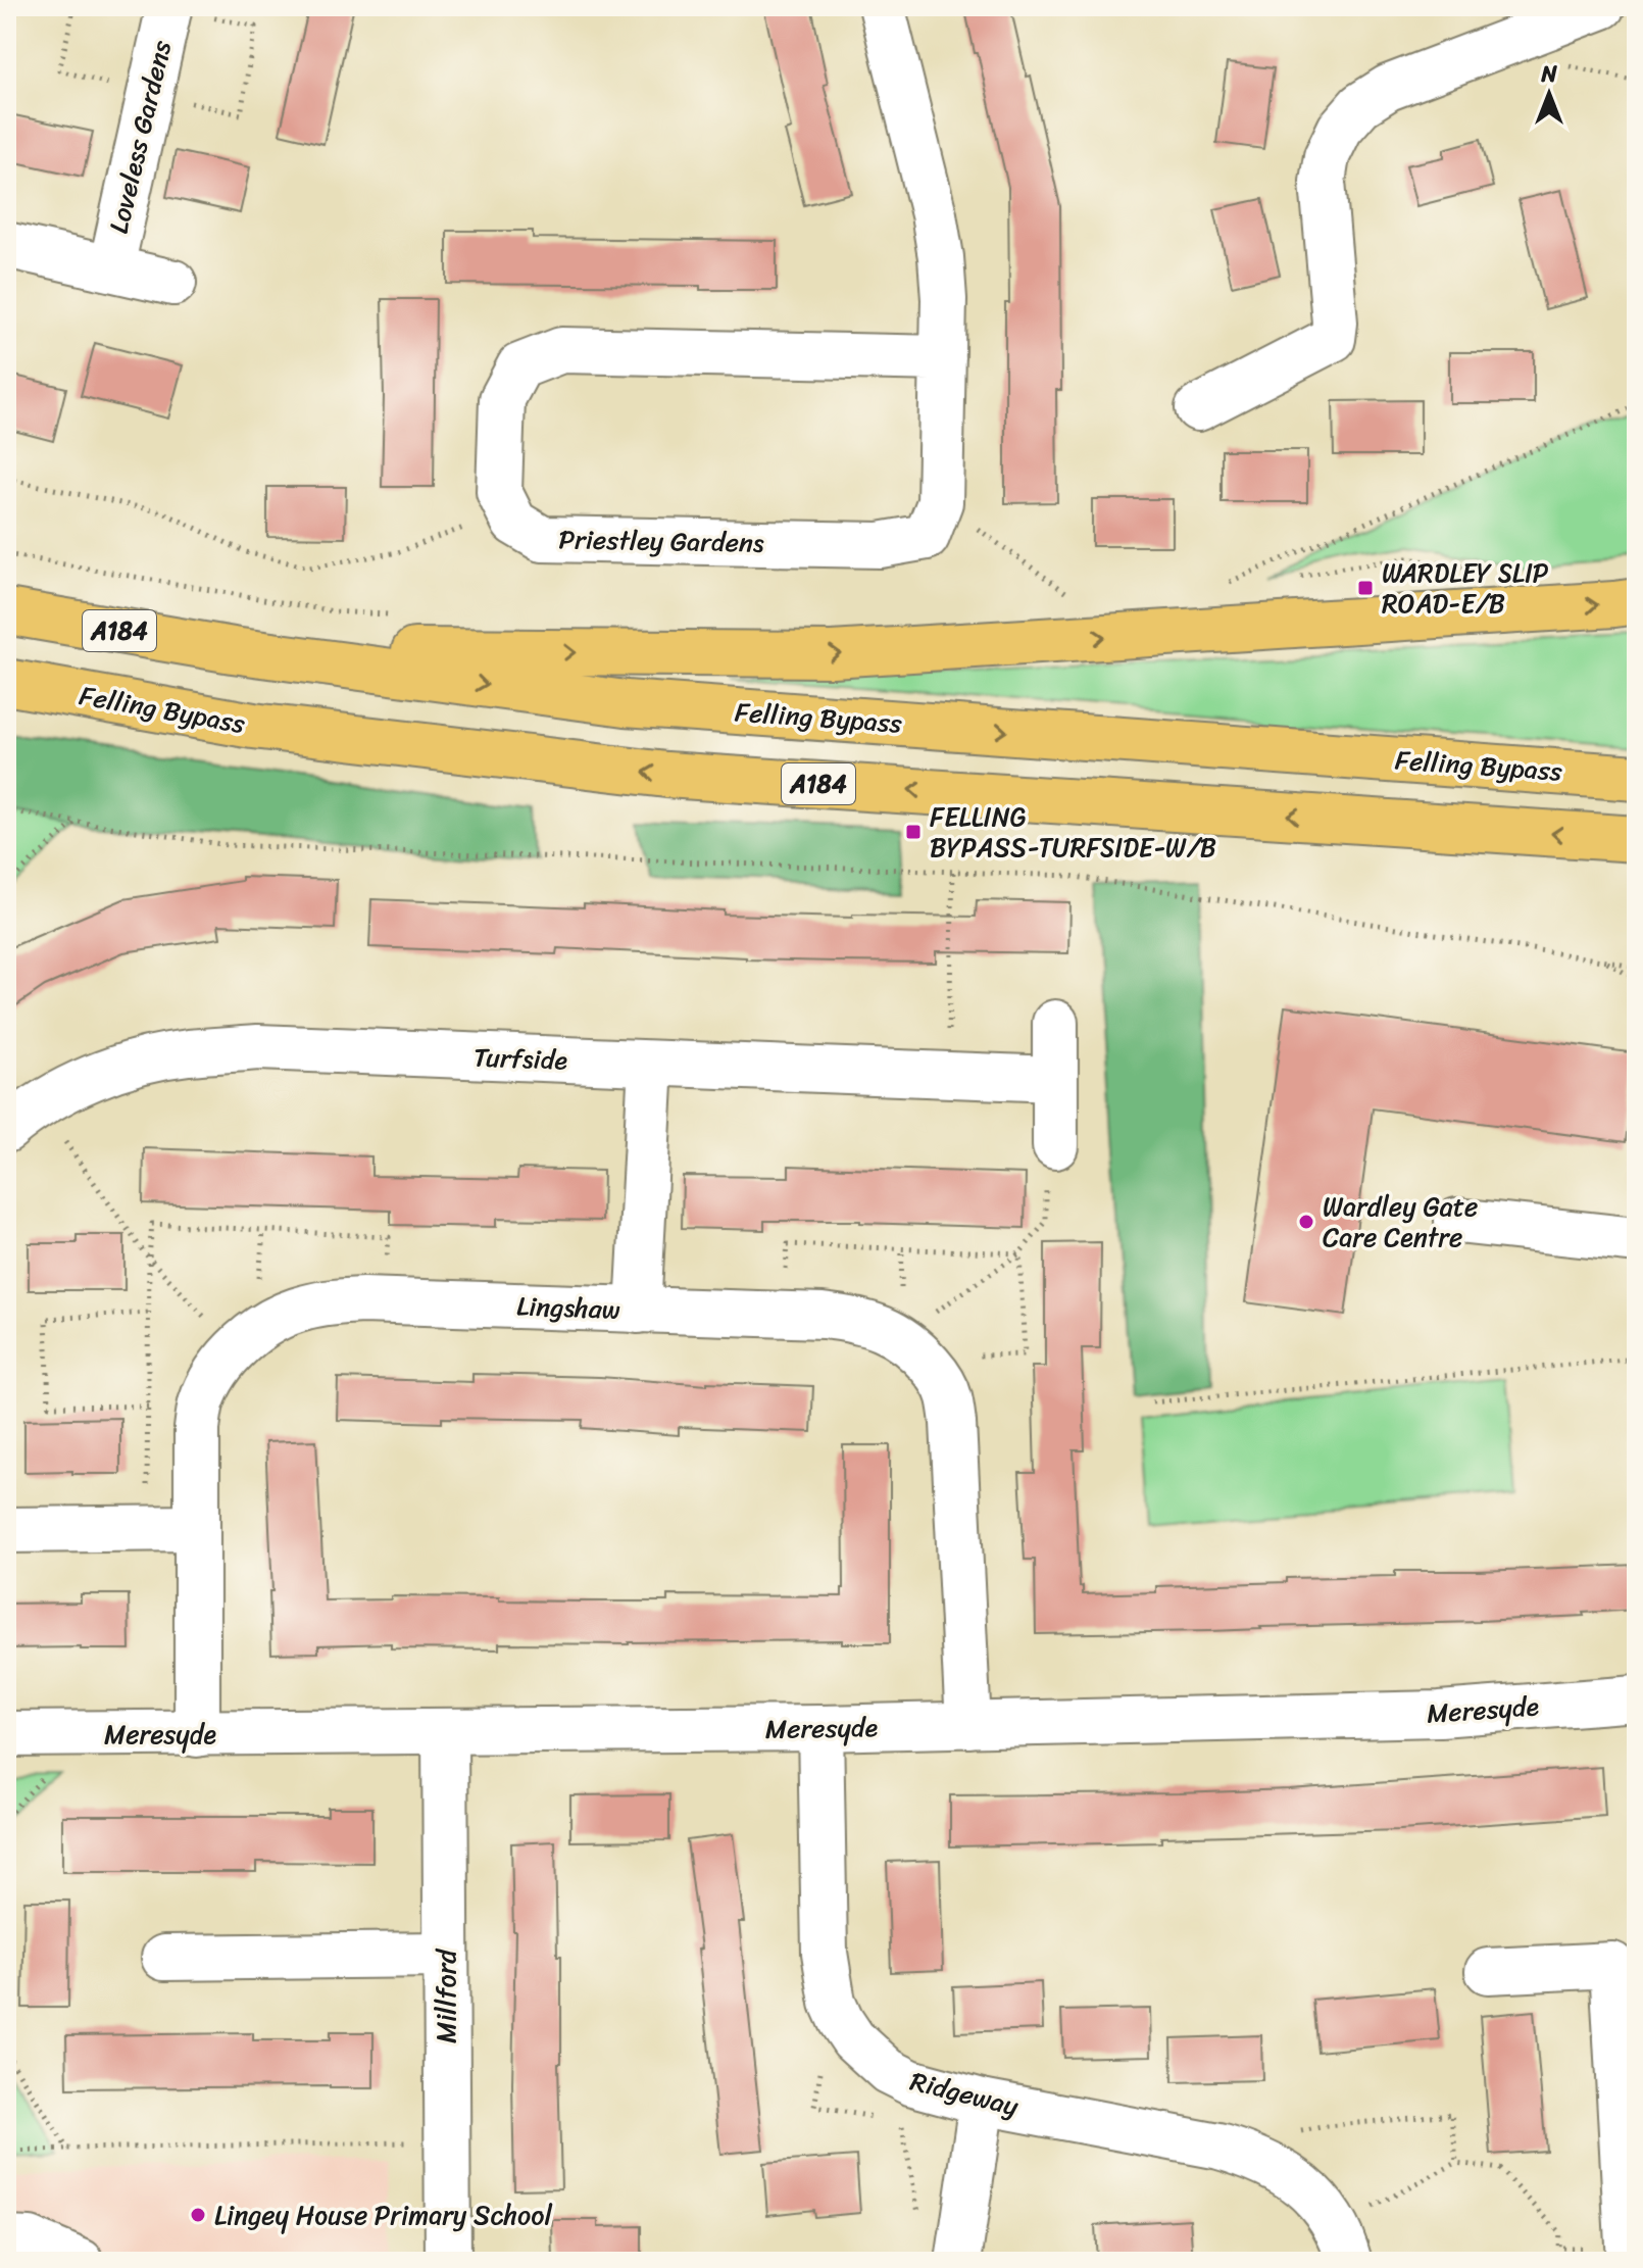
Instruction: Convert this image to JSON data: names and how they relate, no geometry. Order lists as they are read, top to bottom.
{
  "streets": {
    "highway": ["A184", "Felling Bypass"],
    "street": [
      "Loveless Gardens",
      "Priestley Gardens",
      "Turfside",
      "Lingshaw",
      "Meresyde",
      "Millford",
      "Ridgeway"
    ]
  },
  "crossings": [
    ["Lingshaw", "Meresyde"],
    ["Meresyde", "Millford"],
    ["Meresyde", "Ridgeway"]
  ],
  "places": {
    "transit": ["WARDLEY SLIP ROAD-E/B", "FELLING BYPASS-TURFSIDE-W/B"],
    "other": ["Wardley Gate Care Centre", "Lingey House Primary School"]
  },
  "north": "top"
}
